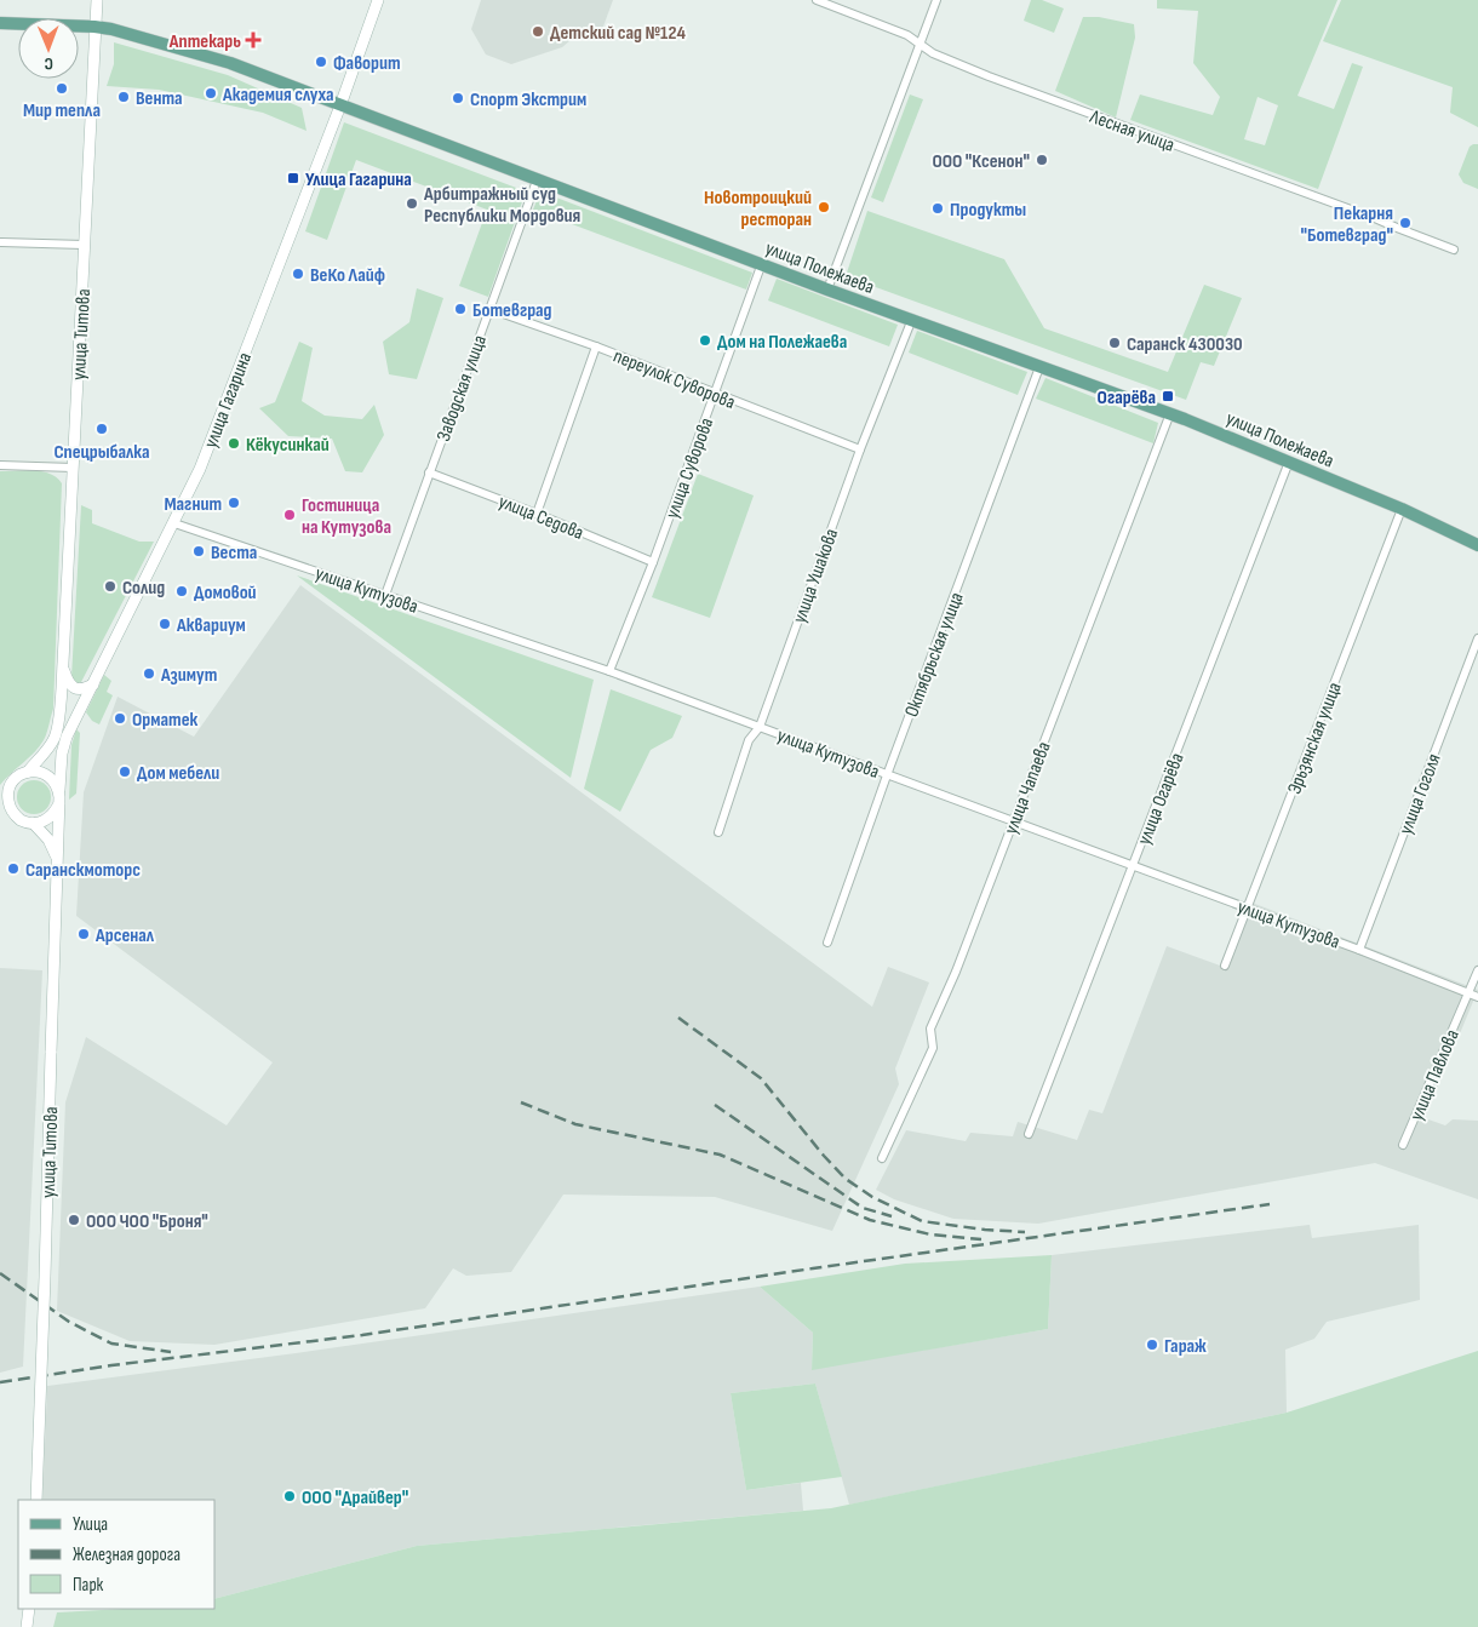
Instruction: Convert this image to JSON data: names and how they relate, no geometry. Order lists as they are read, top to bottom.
{
  "streets": {
    "main road": ["улица Полежаева", "улица Титова", "улица Гагарина"],
    "street": [
      "Лесная улица",
      "переулок Суворова",
      "Заводская улица",
      "улица Суворова",
      "улица Седова",
      "улица Ушакова",
      "улица Кутузова",
      "Октябрьская улица",
      "Эрьзянская улица",
      "улица Чапаева",
      "улица Гоголя",
      "улица Огарёва",
      "улица Павлова"
    ]
  },
  "crossings": [
    ["улица Полежаева", "улица Титова"],
    ["улица Полежаева", "Заводская улица"],
    ["улица Полежаева", "улица Гагарина"],
    ["улица Полежаева", "улица Суворова"],
    ["улица Полежаева", "улица Ушакова"],
    ["улица Полежаева", "Октябрьская улица"],
    ["улица Полежаева", "Эрьзянская улица"],
    ["улица Полежаева", "улица Чапаева"],
    ["улица Полежаева", "улица Огарёва"],
    ["улица Титова", "улица Гагарина"],
    ["переулок Суворова", "Заводская улица"],
    ["переулок Суворова", "улица Суворова"],
    ["переулок Суворова", "улица Ушакова"],
    ["Заводская улица", "улица Седова"],
    ["Заводская улица", "улица Кутузова"],
    ["улица Гагарина", "улица Кутузова"],
    ["улица Суворова", "улица Седова"],
    ["улица Суворова", "улица Кутузова"],
    ["улица Ушакова", "улица Кутузова"],
    ["улица Кутузова", "Октябрьская улица"],
    ["улица Кутузова", "Эрьзянская улица"],
    ["улица Кутузова", "улица Чапаева"],
    ["улица Кутузова", "улица Гоголя"],
    ["улица Кутузова", "улица Огарёва"],
    ["улица Кутузова", "улица Павлова"]
  ],
  "places": {
    "other": [
      "Детский сад №124",
      "Фаворит",
      "Мир тепла",
      "Академия слуха",
      "Вента",
      "Спорт Экстрим",
      "ООО \"Ксенон\"",
      "Арбитражный суд Республики Мордовия",
      "Новотроицкий ресторан",
      "Продукты",
      "Пекарня \"Ботевград\"",
      "ВеКо Лайф",
      "Ботевград",
      "Дом на Полежаева",
      "Саранск 430030",
      "Спецрыбалка",
      "Кёкусинкай",
      "Магнит",
      "Гостиница на Кутузова",
      "Веста",
      "Солид",
      "Домовой",
      "Аквариум",
      "Азимут",
      "Орматек",
      "Дом мебели",
      "Саранскмоторс",
      "Арсенал",
      "ООО ЧОО \"Броня\"",
      "Гараж",
      "ООО \"Драйвер\""
    ],
    "health": ["Аптекарь"],
    "transit": ["Улица Гагарина", "Огарёва"]
  },
  "legend": ["Улица", "Железная дорога", "Парк"],
  "north": "bottom"
}
